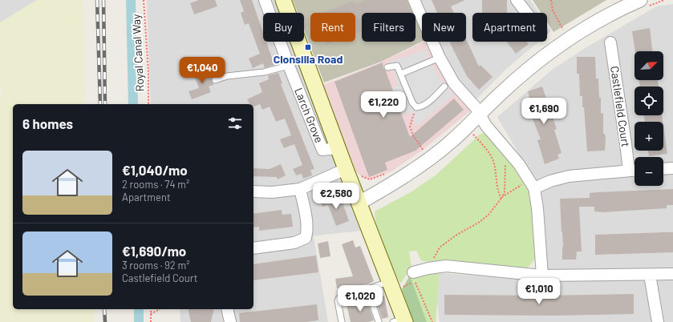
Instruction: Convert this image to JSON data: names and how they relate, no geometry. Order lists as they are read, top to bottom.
{
  "streets": {
    "street": ["Castlefield Court", "Larch Grove"],
    "path": ["Royal Canal Way"]
  },
  "places": {
    "transit": ["Clonsilla Road"]
  },
  "north": "top right",
  "page": {
    "chip": [
      "Buy",
      "Rent",
      "Filters",
      "New",
      "Apartment"
    ],
    "map_buttons": ["+", "−"],
    "price": [
      "€1,040",
      "€1,220",
      "€1,690",
      "€2,580",
      "€1,010",
      "€1,020"
    ],
    "heading": "6 homes",
    "list": [
      {
        "name": "€1,040/mo",
        "note": "2 rooms · 74 m² · Apartment"
      },
      {
        "name": "€1,690/mo",
        "note": "3 rooms · 92 m² · Castlefield Court"
      }
    ]
  }
}
